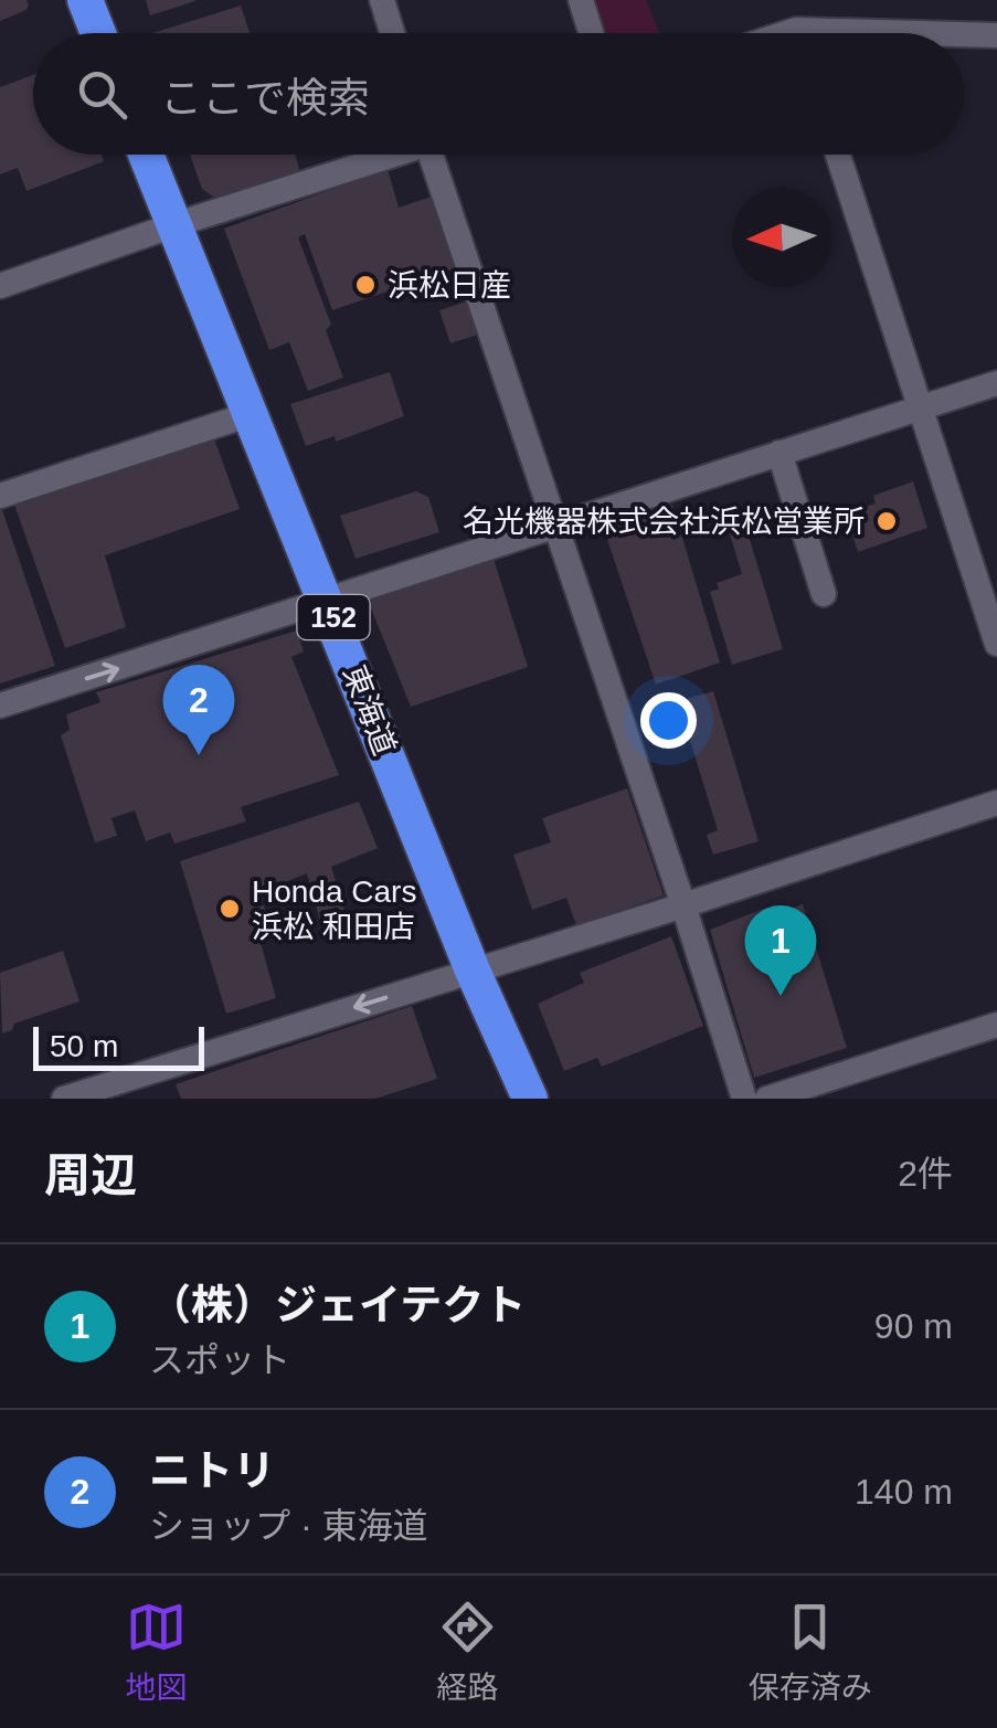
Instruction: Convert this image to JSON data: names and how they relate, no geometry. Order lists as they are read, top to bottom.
{
  "streets": {
    "highway": ["152", "東海道"]
  },
  "places": ["浜松日産", "名光機器株式会社浜松営業所", "Honda Cars 浜松 和田店"],
  "scale_bar": "50 m",
  "north": "left",
  "page": {
    "search": "ここで検索",
    "pins": ["2", "1"],
    "scale": "50 m",
    "heading": ["周辺", "2件"],
    "list": [
      {
        "mark": "1",
        "name": "（株）ジェイテクト",
        "note": "スポット",
        "value": "90 m"
      },
      {
        "mark": "2",
        "name": "ニトリ",
        "note": "ショップ · 東海道",
        "value": "140 m"
      }
    ],
    "nav": ["地図", "経路", "保存済み"]
  }
}
